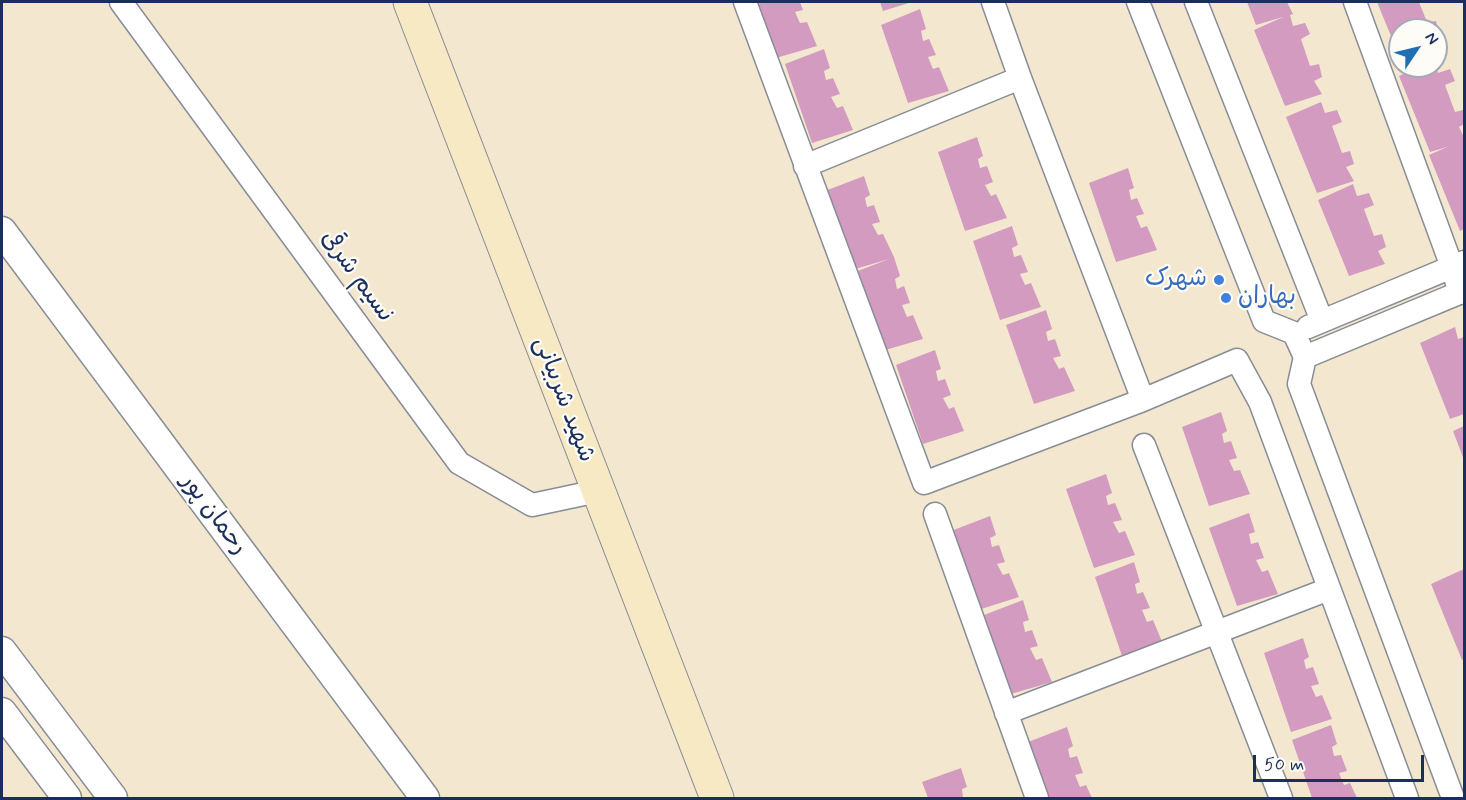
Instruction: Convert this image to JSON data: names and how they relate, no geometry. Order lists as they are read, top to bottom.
{
  "streets": {
    "main road": ["شهید شربیانی"],
    "street": ["نسیم شرقی", "رحمان پور"]
  },
  "crossings": [
    ["نسیم شرقی", "شهید شربیانی"]
  ],
  "places": ["شهرک", "بهاران"],
  "scale_bar": "50 m",
  "north": "top right"
}
